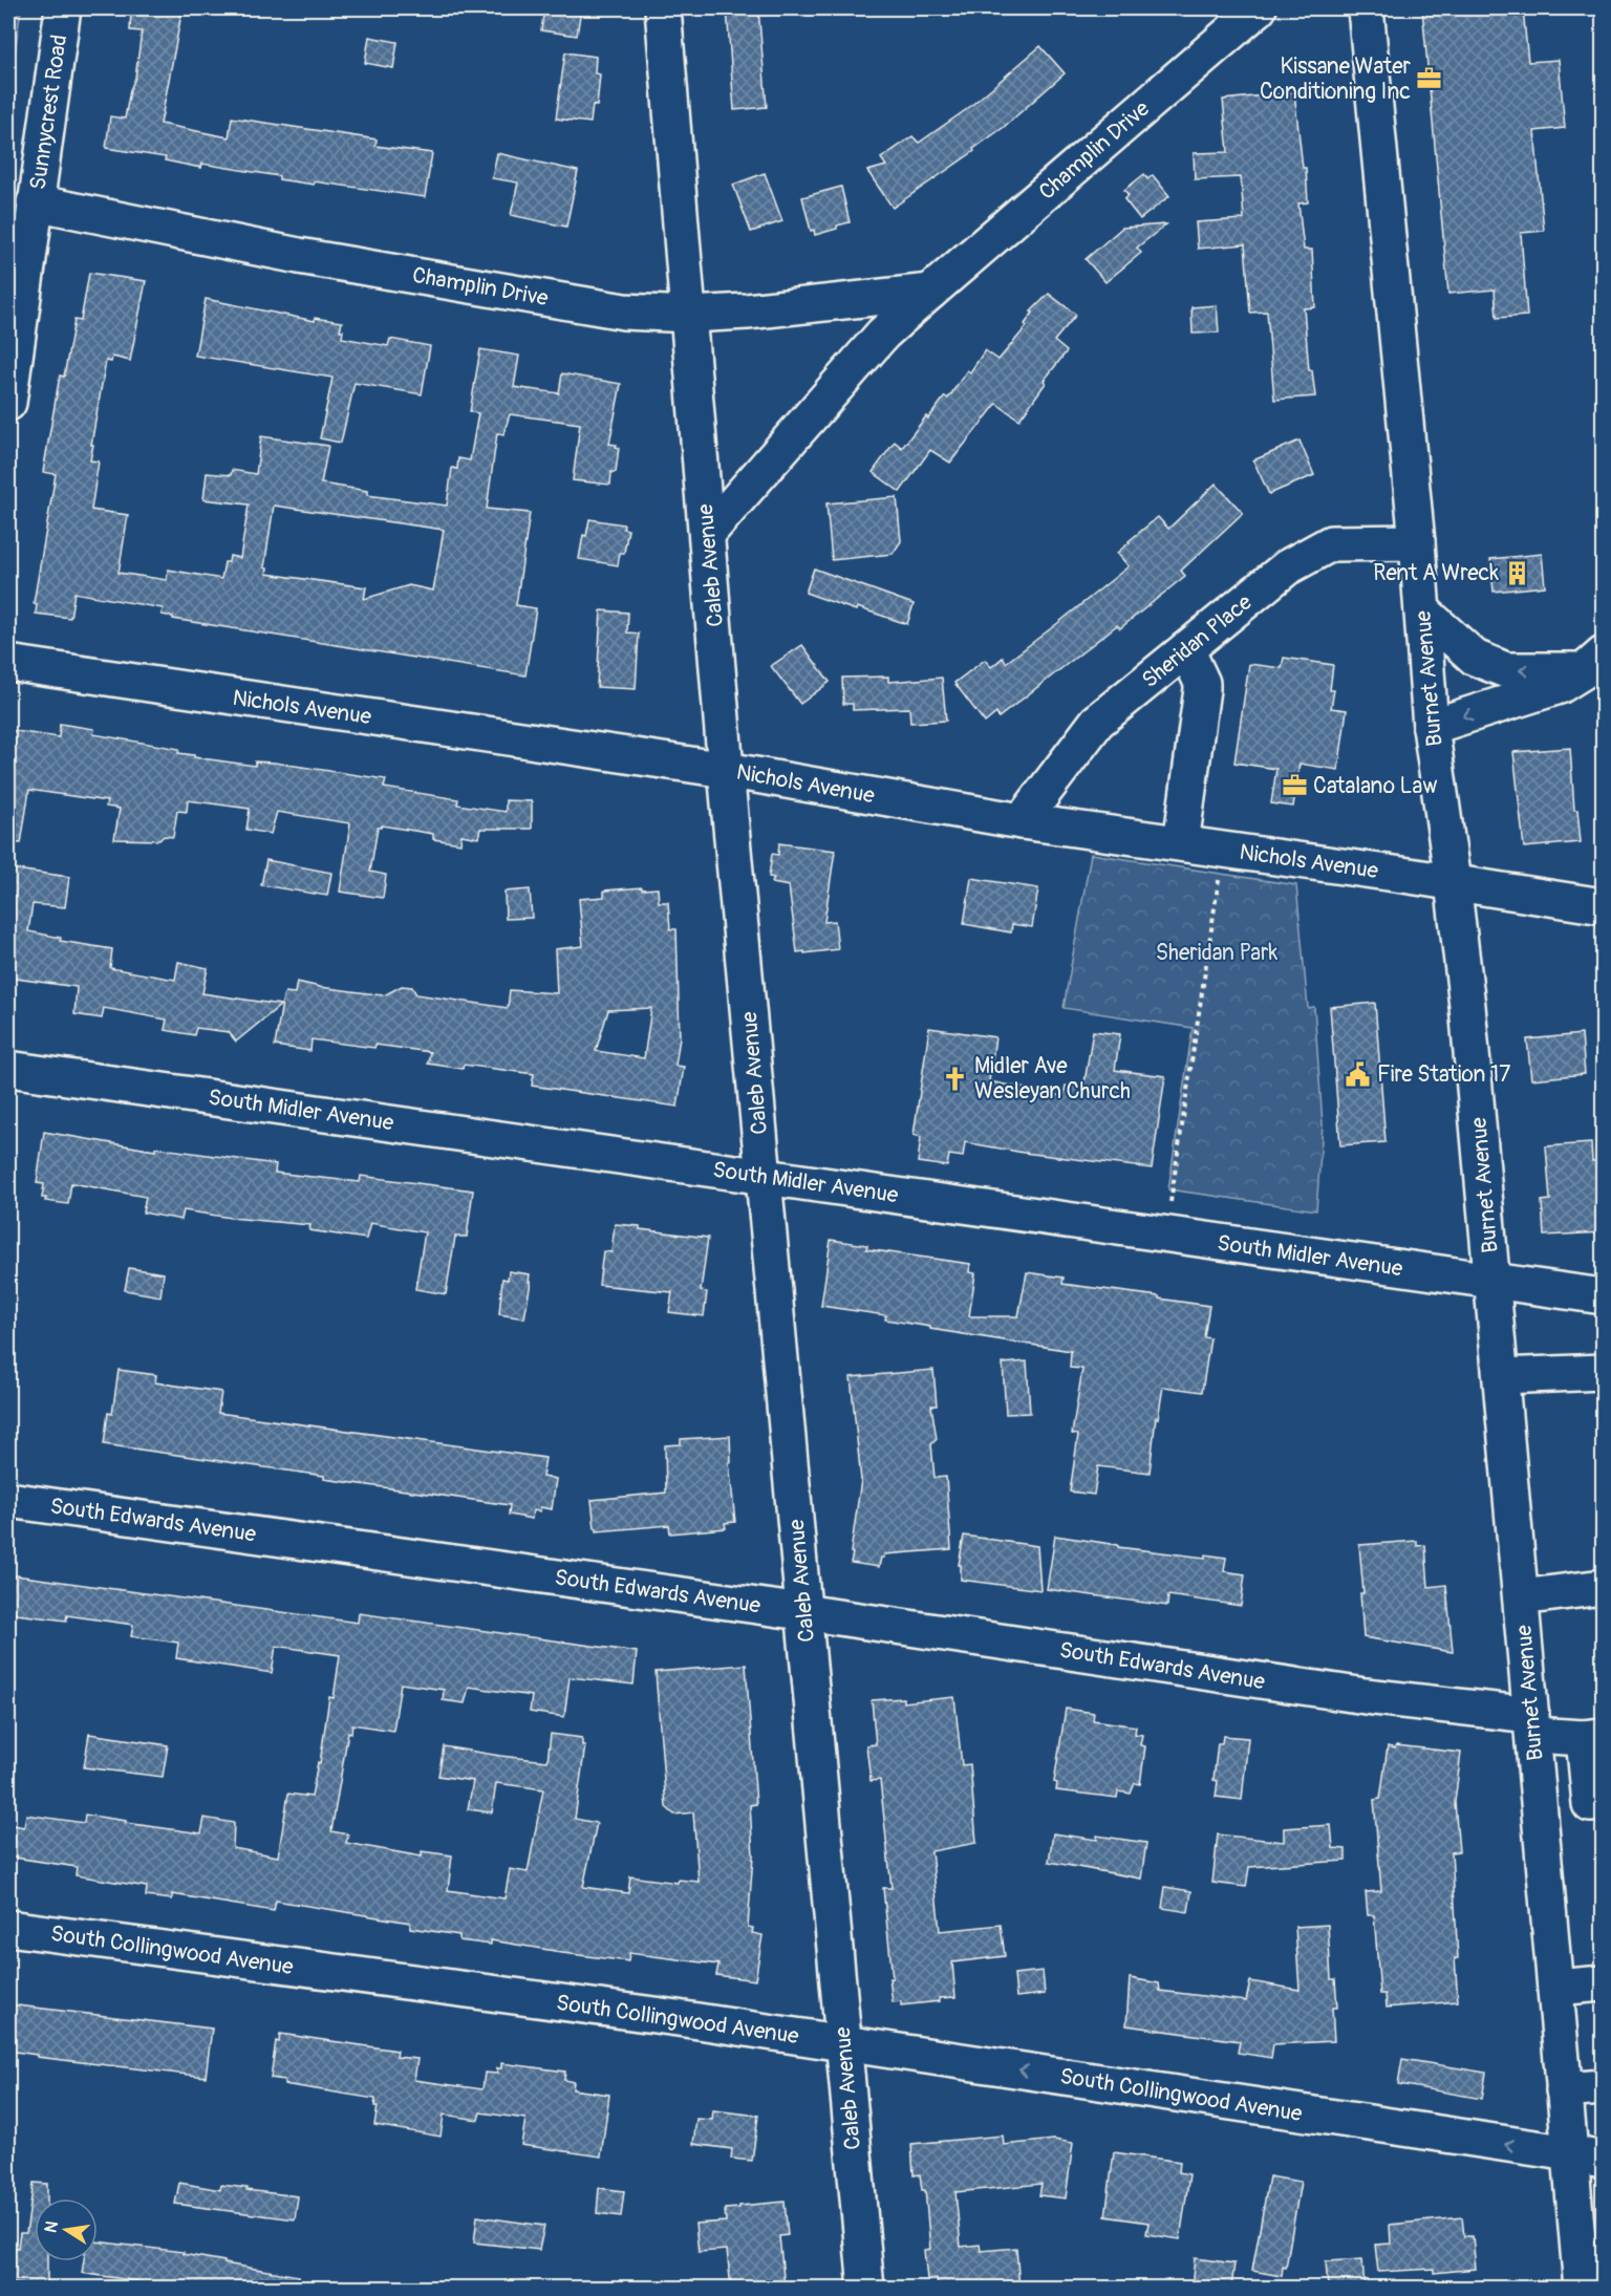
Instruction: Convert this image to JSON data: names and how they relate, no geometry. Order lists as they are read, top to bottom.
{
  "streets": {
    "main road": [
      "Sunnycrest Road",
      "Champlin Drive",
      "Caleb Avenue",
      "Sheridan Place",
      "Burnet Avenue",
      "Nichols Avenue",
      "South Midler Avenue",
      "South Edwards Avenue",
      "South Collingwood Avenue"
    ]
  },
  "crossings": [
    ["Sunnycrest Road", "Champlin Drive"],
    ["Champlin Drive", "Caleb Avenue"],
    ["Caleb Avenue", "Nichols Avenue"],
    ["Caleb Avenue", "South Midler Avenue"],
    ["Caleb Avenue", "South Edwards Avenue"],
    ["Caleb Avenue", "South Collingwood Avenue"],
    ["Sheridan Place", "Burnet Avenue"],
    ["Sheridan Place", "Nichols Avenue"],
    ["Burnet Avenue", "Nichols Avenue"],
    ["Burnet Avenue", "South Midler Avenue"],
    ["Burnet Avenue", "South Edwards Avenue"],
    ["Burnet Avenue", "South Collingwood Avenue"]
  ],
  "one_way": ["South Collingwood Avenue"],
  "parks": ["Sheridan Park"],
  "places": {
    "office": ["Kissane Water Conditioning Inc", "Catalano Law"],
    "building": ["Rent A Wreck"],
    "public building": ["Fire Station 17"],
    "church": ["Midler Ave Wesleyan Church"]
  },
  "north": "left"
}
